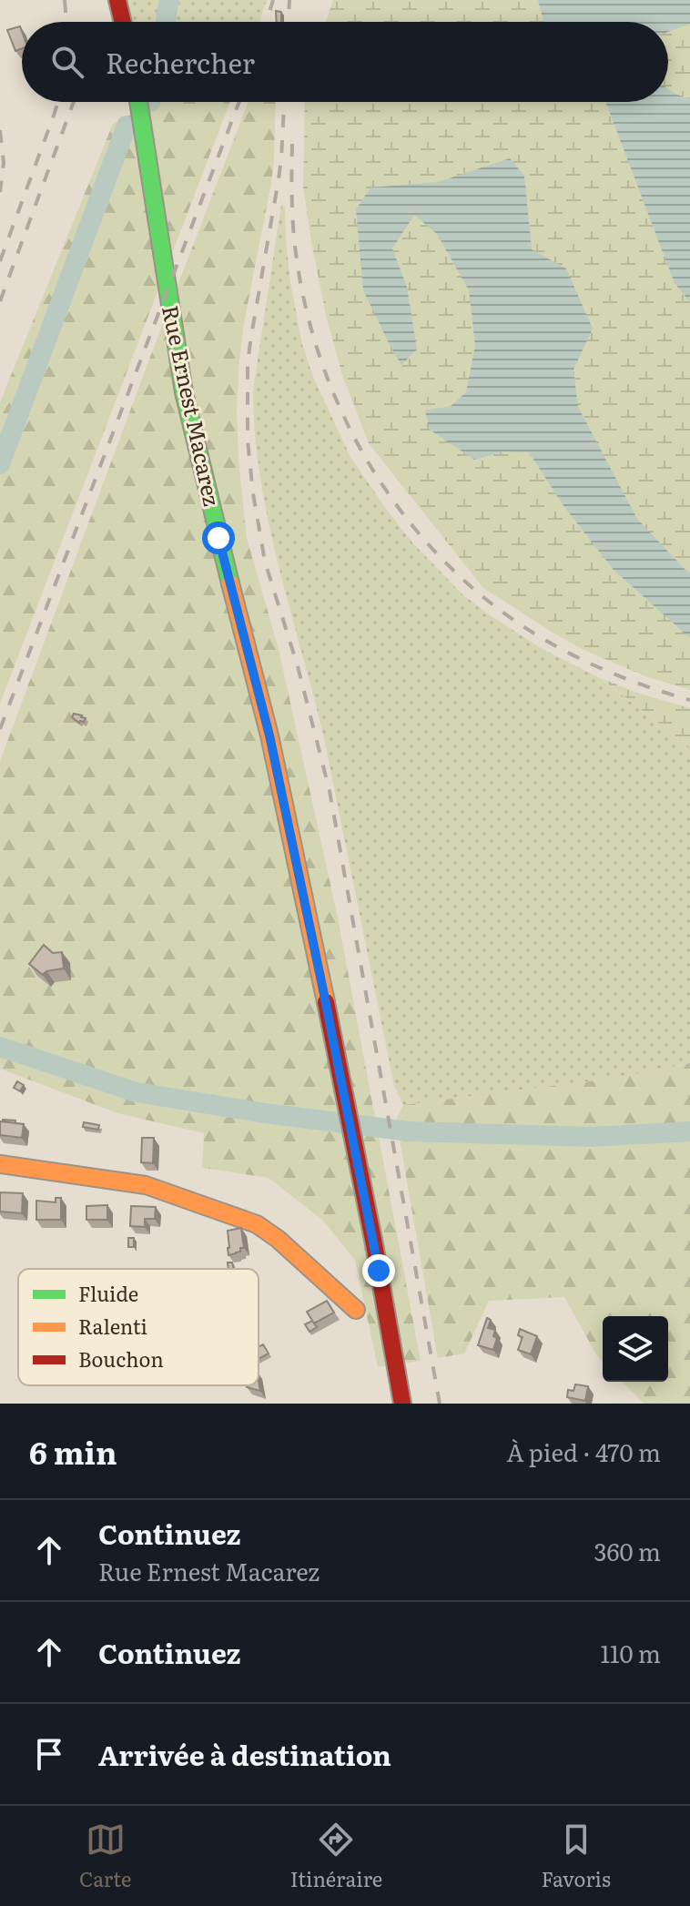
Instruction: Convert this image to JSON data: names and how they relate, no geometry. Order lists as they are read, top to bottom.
{
  "streets": {
    "main road": ["Rue Ernest Macarez"]
  },
  "legend": ["Fluide", "Ralenti", "Bouchon"],
  "page": {
    "search": "Rechercher",
    "heading": ["6 min", "À pied · 470 m"],
    "list": [
      ["Continuez", "Rue Ernest Macarez", "360 m"],
      ["Continuez", "110 m"],
      "Arrivée à destination"
    ],
    "nav": ["Carte", "Itinéraire", "Favoris"]
  }
}
